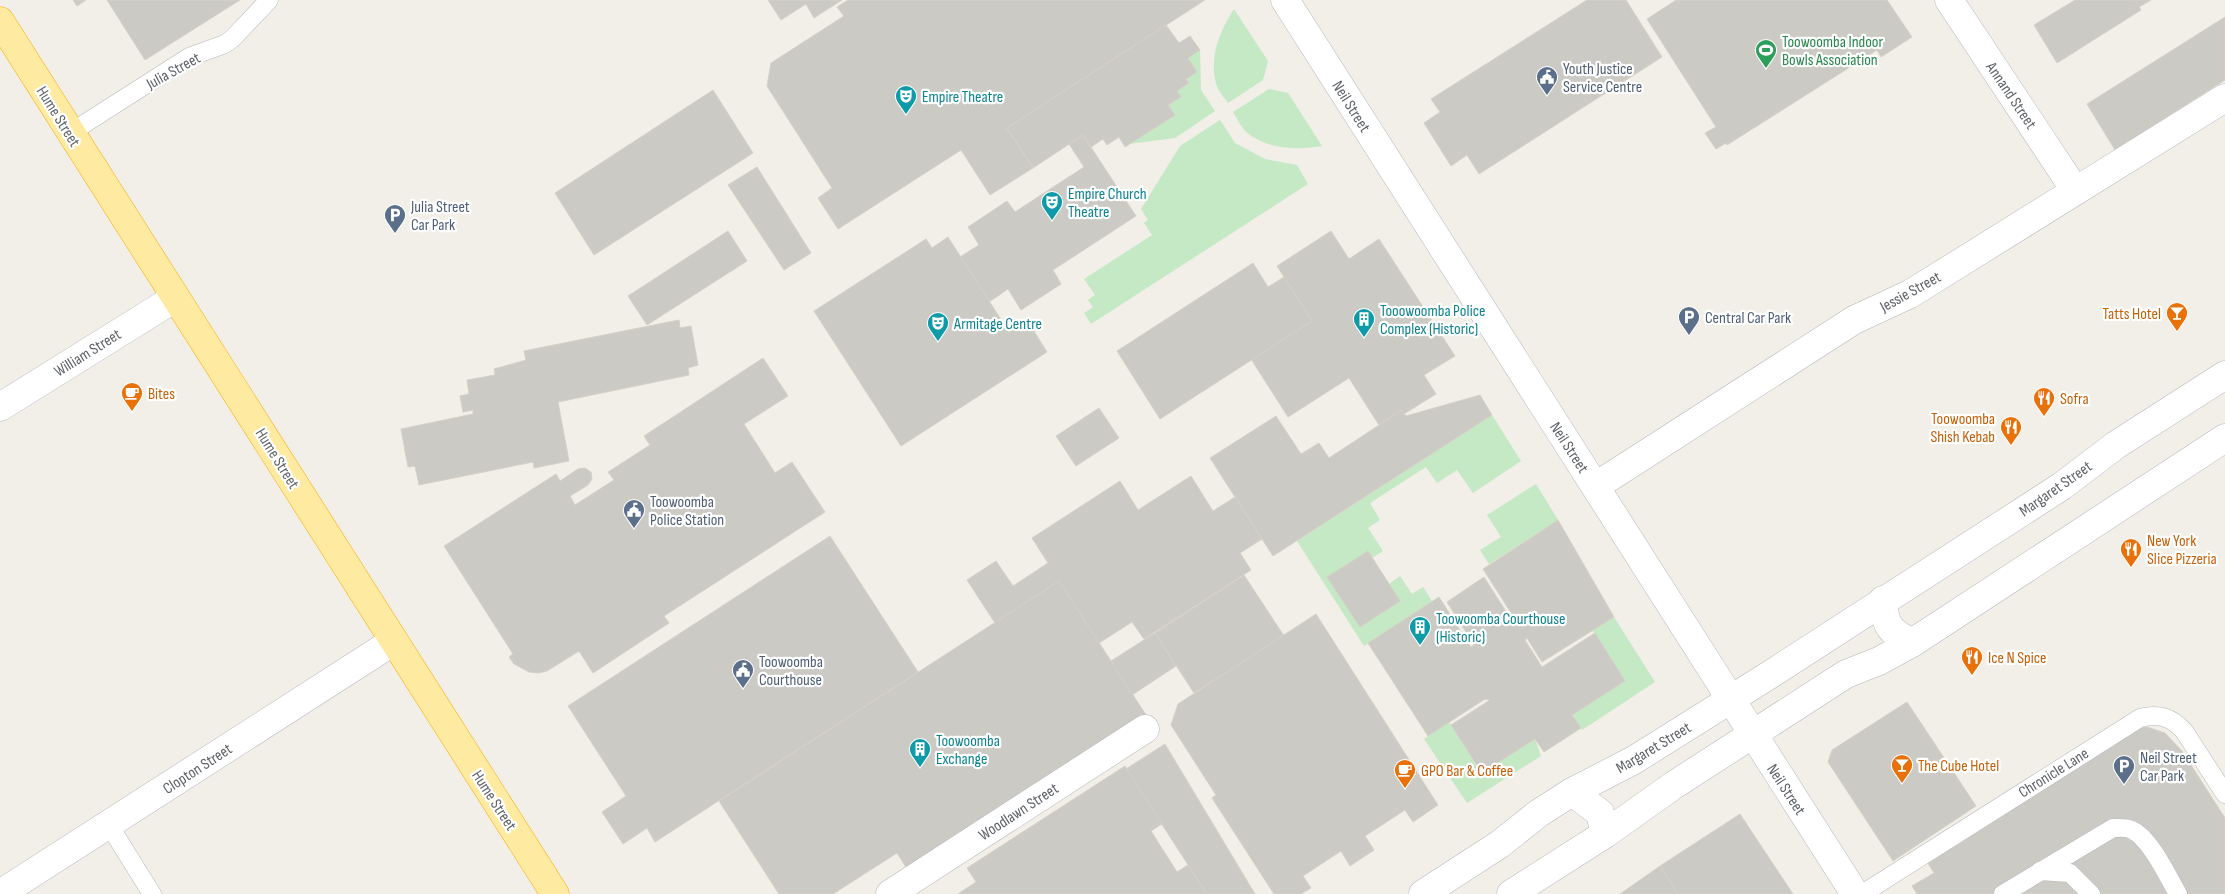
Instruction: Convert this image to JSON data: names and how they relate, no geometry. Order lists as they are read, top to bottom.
{
  "streets": {
    "highway": ["Hume Street"],
    "street": [
      "Annand Street",
      "Neil Street",
      "Jessie Street",
      "William Street",
      "Margaret Street",
      "Clopton Street",
      "Woodlawn Street"
    ],
    "lane": ["Julia Street", "Chronicle Lane"]
  },
  "crossings": [
    ["Julia Street", "Hume Street"],
    ["Annand Street", "Jessie Street"],
    ["Neil Street", "Jessie Street"],
    ["Neil Street", "Margaret Street"],
    ["Hume Street", "William Street"],
    ["Hume Street", "Clopton Street"]
  ],
  "places": {
    "sports": ["Toowoomba Indoor Bowls Association"],
    "public building": ["Youth Justice Service Centre", "Toowoomba Police Station", "Toowoomba Courthouse"],
    "theatre": ["Empire Theatre", "Empire Church Theatre", "Armitage Centre"],
    "parking": ["Julia Street Car Park", "Central Car Park", "Neil Street Car Park"],
    "bar": ["Tatts Hotel", "The Cube Hotel"],
    "building": ["Tooowoomba Police Complex (Historic)", "Toowoomba Courthouse (Historic)", "Toowoomba Exchange"],
    "cafe": ["Bites", "GPO Bar & Coffee"],
    "restaurant": [
      "Sofra",
      "Toowoomba Shish Kebab",
      "New York Slice Pizzeria",
      "Ice N Spice"
    ]
  }
}
